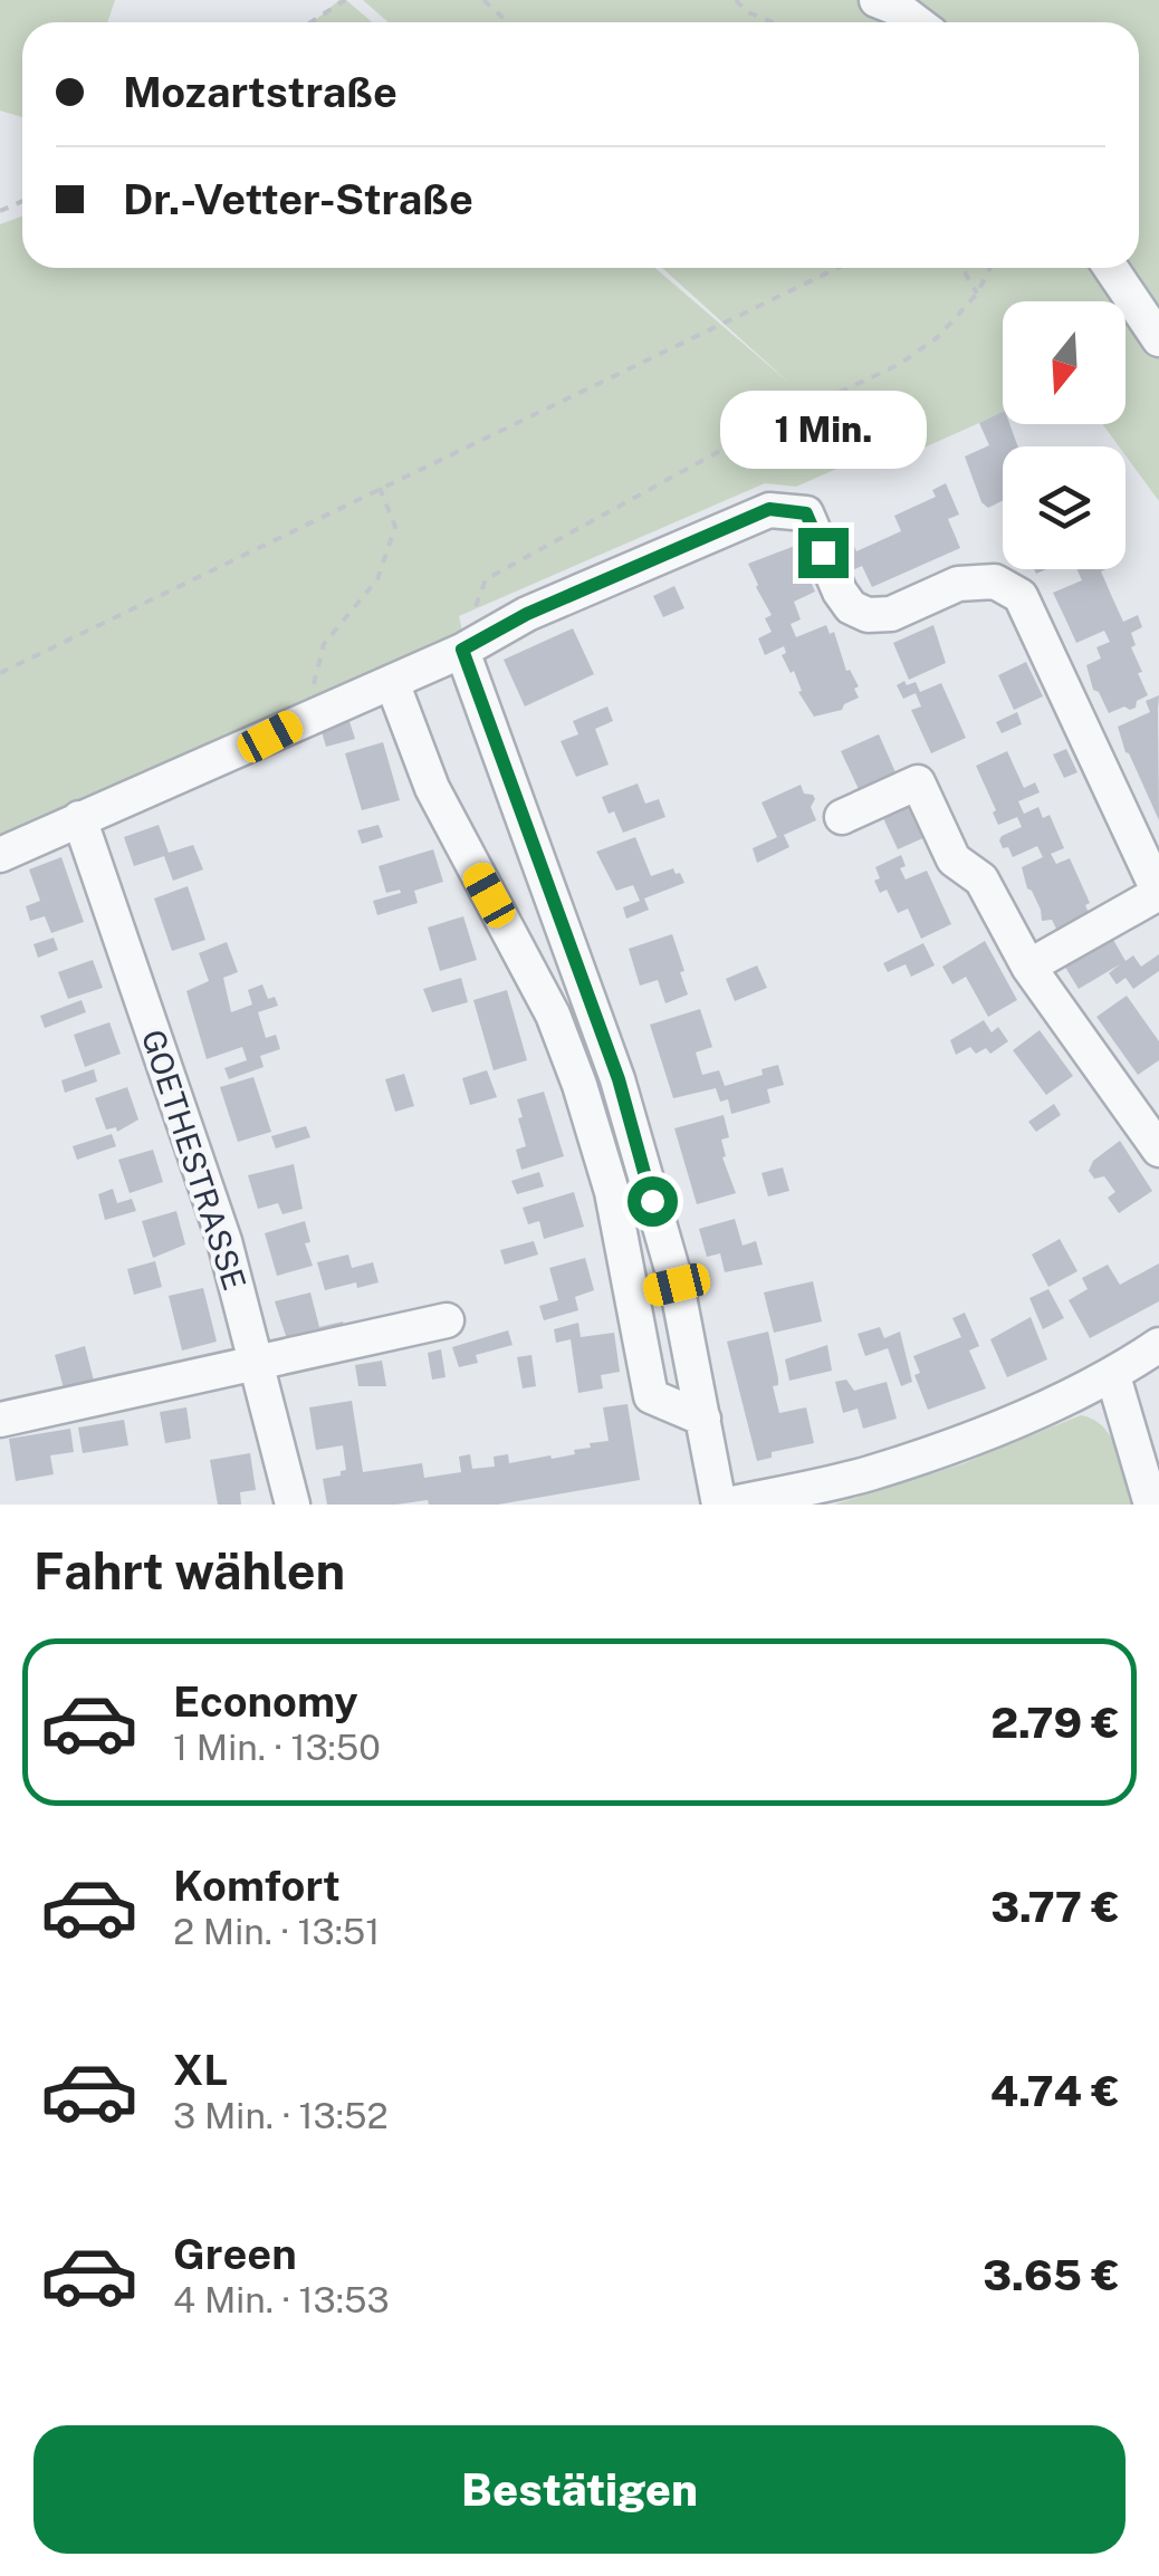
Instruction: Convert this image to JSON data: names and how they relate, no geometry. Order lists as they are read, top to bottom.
{
  "streets": {
    "street": ["GOETHESTRASSE"]
  },
  "north": "bottom",
  "page": {
    "banner": ["Mozartstraße", "Dr.-Vetter-Straße"],
    "bubble": "1 Min.",
    "heading": "Fahrt wählen",
    "list": [
      {
        "name": "Economy",
        "note": "1 Min. · 13:50",
        "value": "2.79 €"
      },
      {
        "name": "Komfort",
        "note": "2 Min. · 13:51",
        "value": "3.77 €"
      },
      {
        "name": "XL",
        "note": "3 Min. · 13:52",
        "value": "4.74 €"
      },
      {
        "name": "Green",
        "note": "4 Min. · 13:53",
        "value": "3.65 €"
      }
    ],
    "buttons": "Bestätigen"
  }
}
